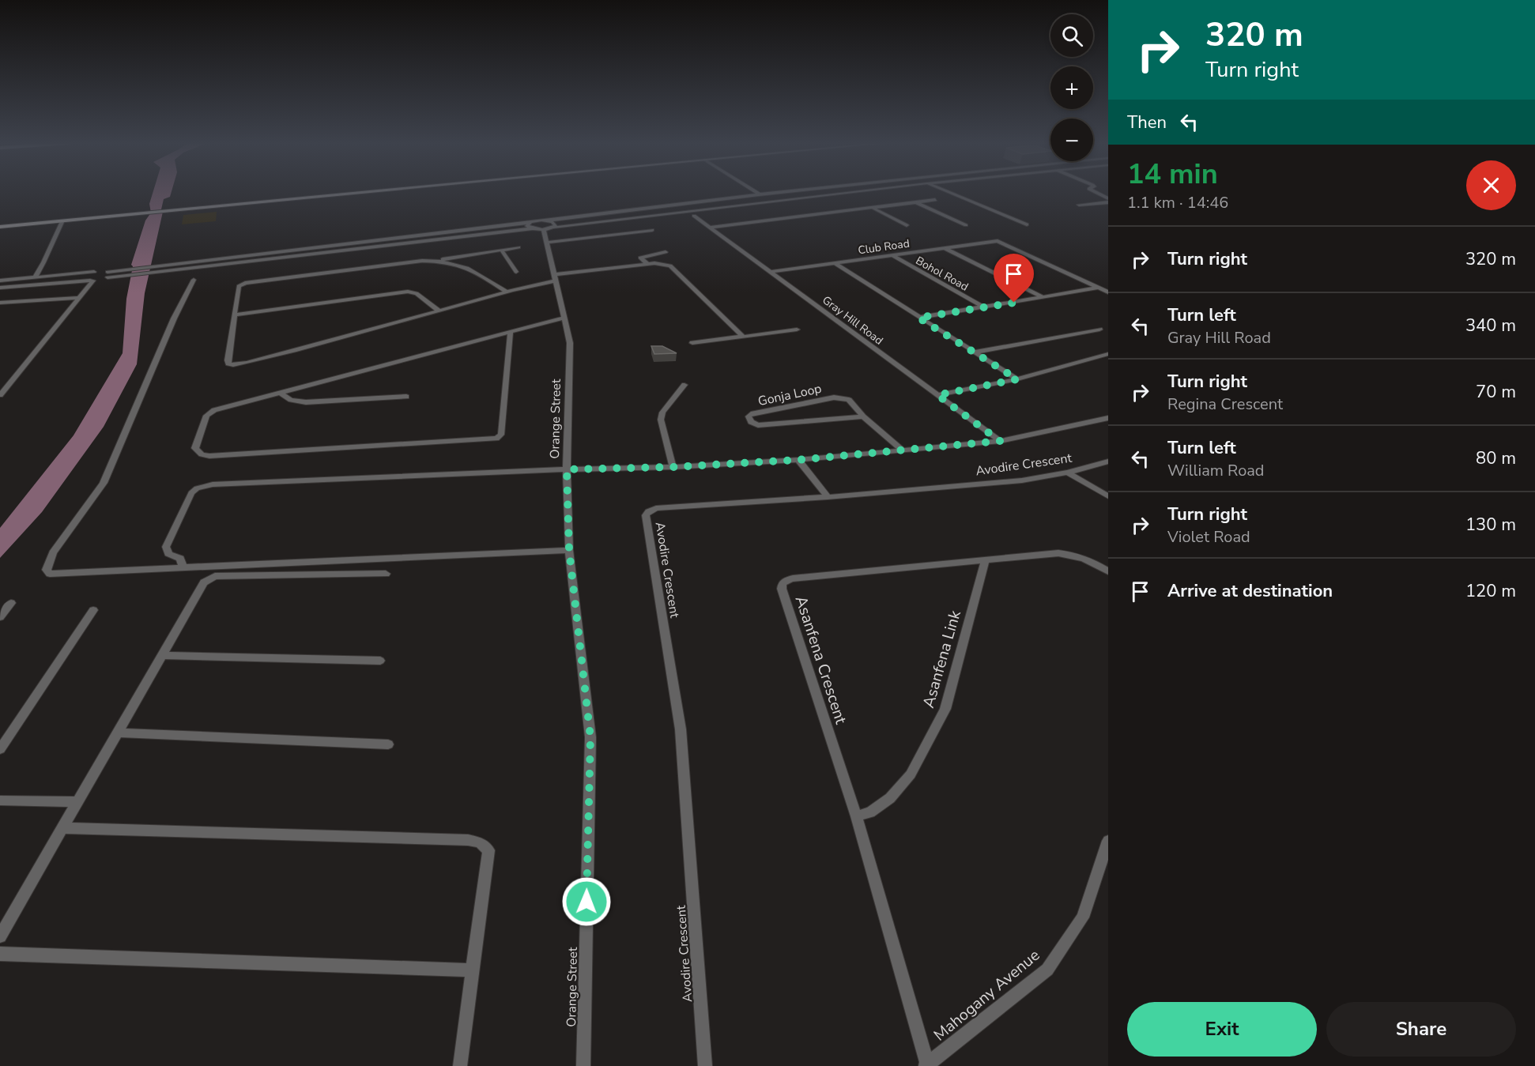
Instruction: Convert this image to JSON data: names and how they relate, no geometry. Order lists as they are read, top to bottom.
{
  "streets": {
    "street": [
      "Club Road",
      "Bohol Road",
      "Gray Hill Road",
      "Gonja Loop",
      "Orange Street",
      "Avodire Crescent",
      "Asanfena Link",
      "Asanfena Crescent",
      "Mahogany Avenue"
    ]
  },
  "crossings": [
    ["Club Road", "Bohol Road"],
    ["Club Road", "Gray Hill Road"],
    ["Asanfena Link", "Asanfena Crescent"],
    ["Asanfena Crescent", "Mahogany Avenue"]
  ],
  "page": {
    "turn": ["320 m", "Turn right"],
    "map_buttons": ["+", "−"],
    "then": "Then",
    "heading": ["14 min", "1.1 km · 14:46"],
    "list": [
      {
        "name": "Turn right",
        "value": "320 m"
      },
      {
        "name": "Turn left",
        "note": "Gray Hill Road",
        "value": "340 m"
      },
      {
        "name": "Turn right",
        "note": "Regina Crescent",
        "value": "70 m"
      },
      {
        "name": "Turn left",
        "note": "William Road",
        "value": "80 m"
      },
      {
        "name": "Turn right",
        "note": "Violet Road",
        "value": "130 m"
      },
      {
        "name": "Arrive at destination",
        "value": "120 m"
      }
    ],
    "buttons": ["Exit", "Share"]
  }
}
